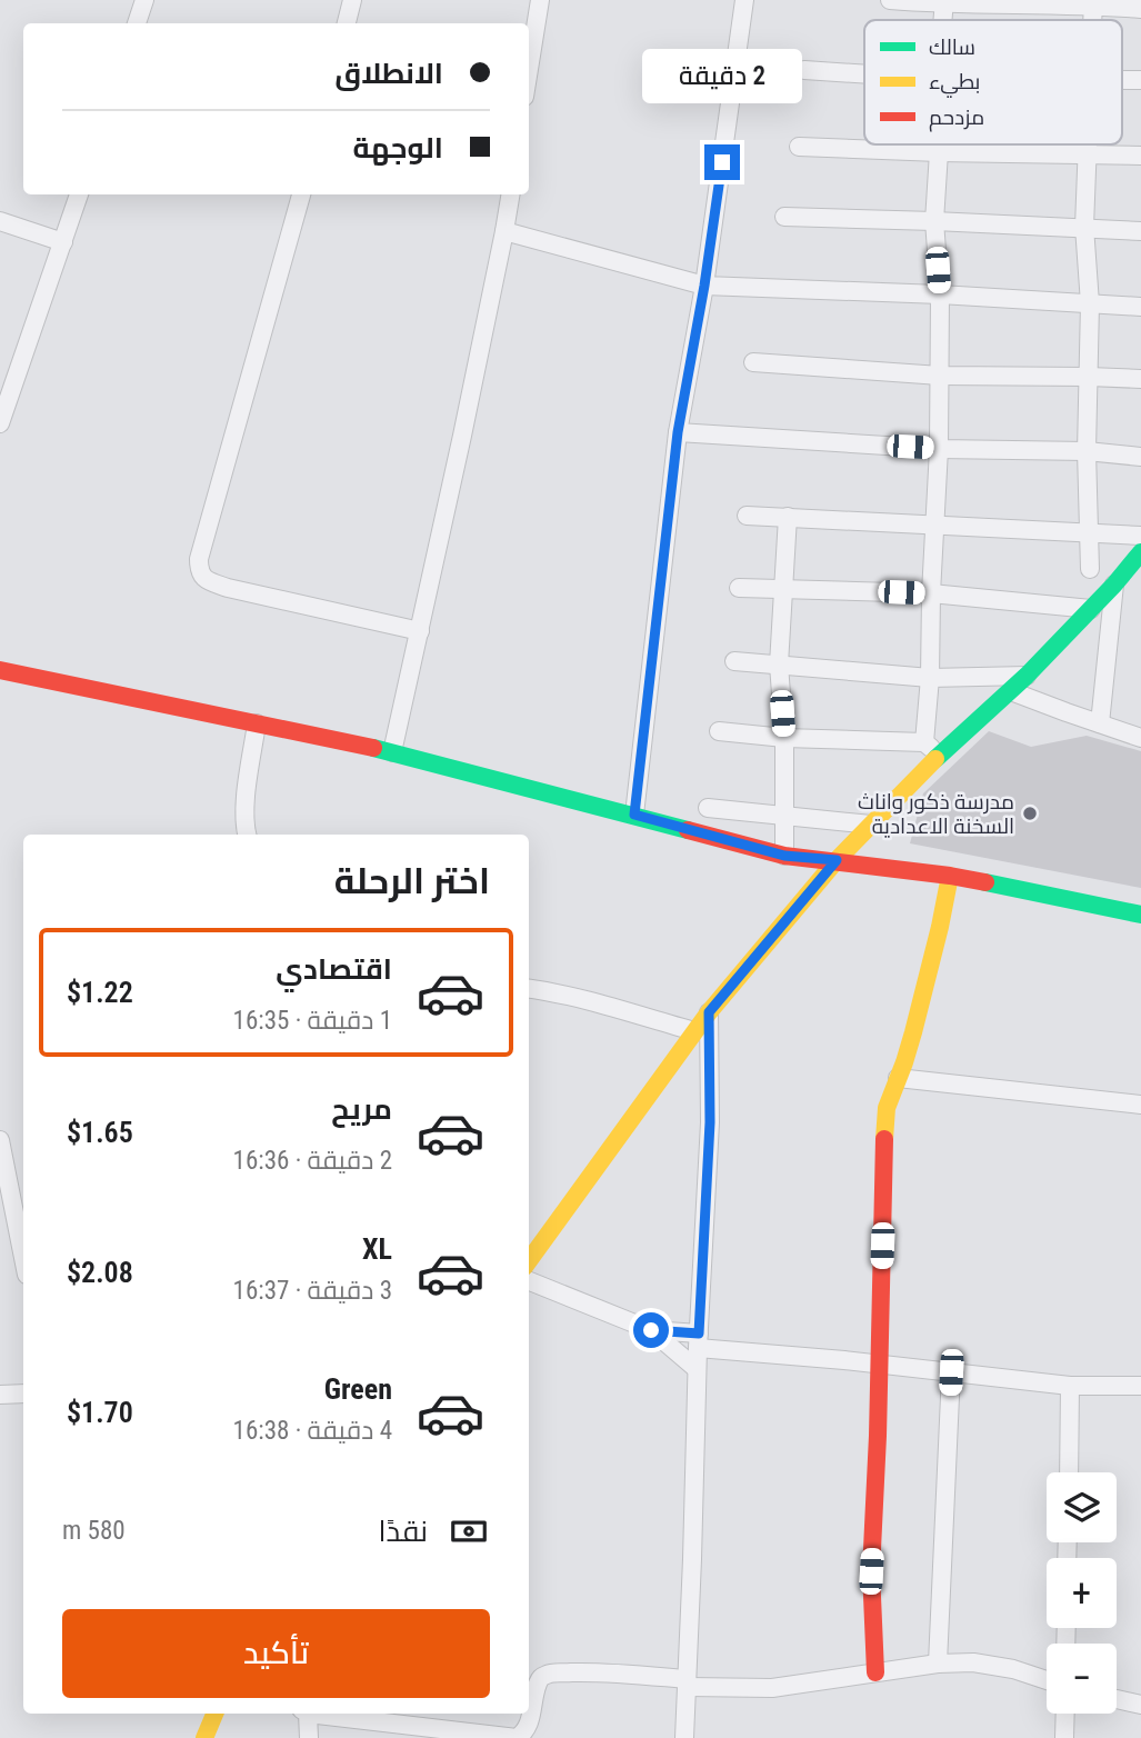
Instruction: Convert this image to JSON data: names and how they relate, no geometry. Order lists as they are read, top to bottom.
{
  "places": ["مدرسة ذكور واناث السخنة الاعدادية"],
  "legend": ["سالك", "بطيء", "مزدحم"],
  "page": {
    "banner": ["الانطلاق", "الوجهة"],
    "bubble": "2 دقيقة",
    "heading": "اختر الرحلة",
    "list": [
      {
        "name": "اقتصادي",
        "note": "1 دقيقة · 16:35",
        "value": "$1.22"
      },
      {
        "name": "مريح",
        "note": "2 دقيقة · 16:36",
        "value": "$1.65"
      },
      {
        "name": "XL",
        "note": "3 دقيقة · 16:37",
        "value": "$2.08"
      },
      {
        "name": "Green",
        "note": "4 دقيقة · 16:38",
        "value": "$1.70"
      }
    ],
    "map_buttons": ["+", "−"],
    "pay": ["نقدًا", "580 m"],
    "buttons": "تأكيد"
  }
}
